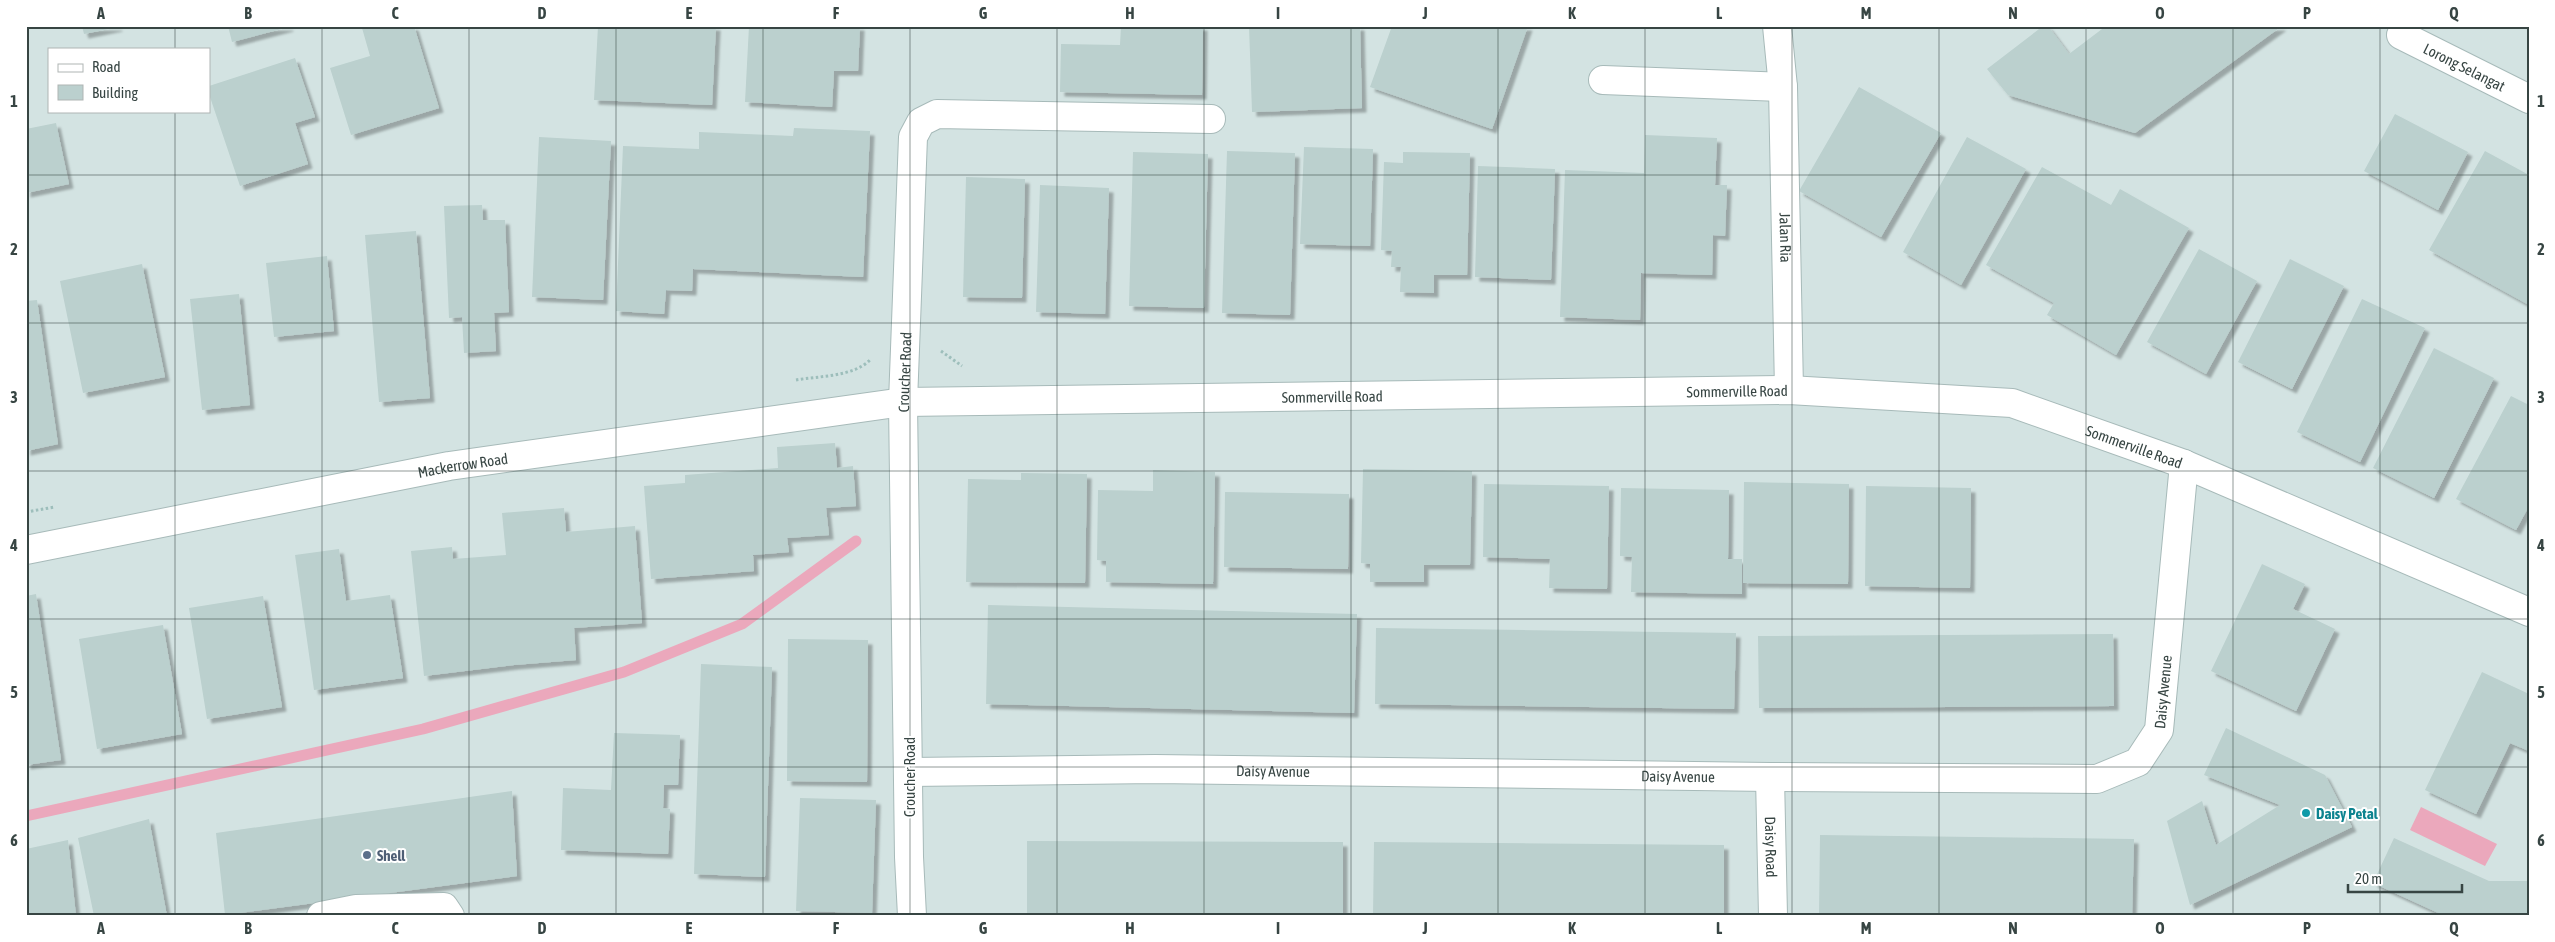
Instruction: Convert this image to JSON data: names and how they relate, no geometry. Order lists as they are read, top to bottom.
{
  "streets": {
    "street": [
      "Lorong Selangat",
      "Jalan Ria",
      "Croucher Road",
      "Sommerville Road",
      "Mackerrow Road",
      "Daisy Avenue",
      "Daisy Road"
    ]
  },
  "crossings": [
    ["Jalan Ria", "Sommerville Road"],
    ["Croucher Road", "Sommerville Road"],
    ["Croucher Road", "Mackerrow Road"],
    ["Croucher Road", "Daisy Avenue"],
    ["Sommerville Road", "Mackerrow Road"],
    ["Sommerville Road", "Daisy Avenue"],
    ["Daisy Avenue", "Daisy Road"]
  ],
  "places": ["Daisy Petal", "Shell"],
  "legend": ["Road", "Building"],
  "scale_bar": "20 m",
  "grid": {
    "columns": [
      "A",
      "B",
      "C",
      "D",
      "E",
      "F",
      "G",
      "H",
      "I",
      "J",
      "K",
      "L",
      "M",
      "N",
      "O",
      "P",
      "Q"
    ],
    "rows": [
      "1",
      "2",
      "3",
      "4",
      "5",
      "6"
    ]
  }
}
